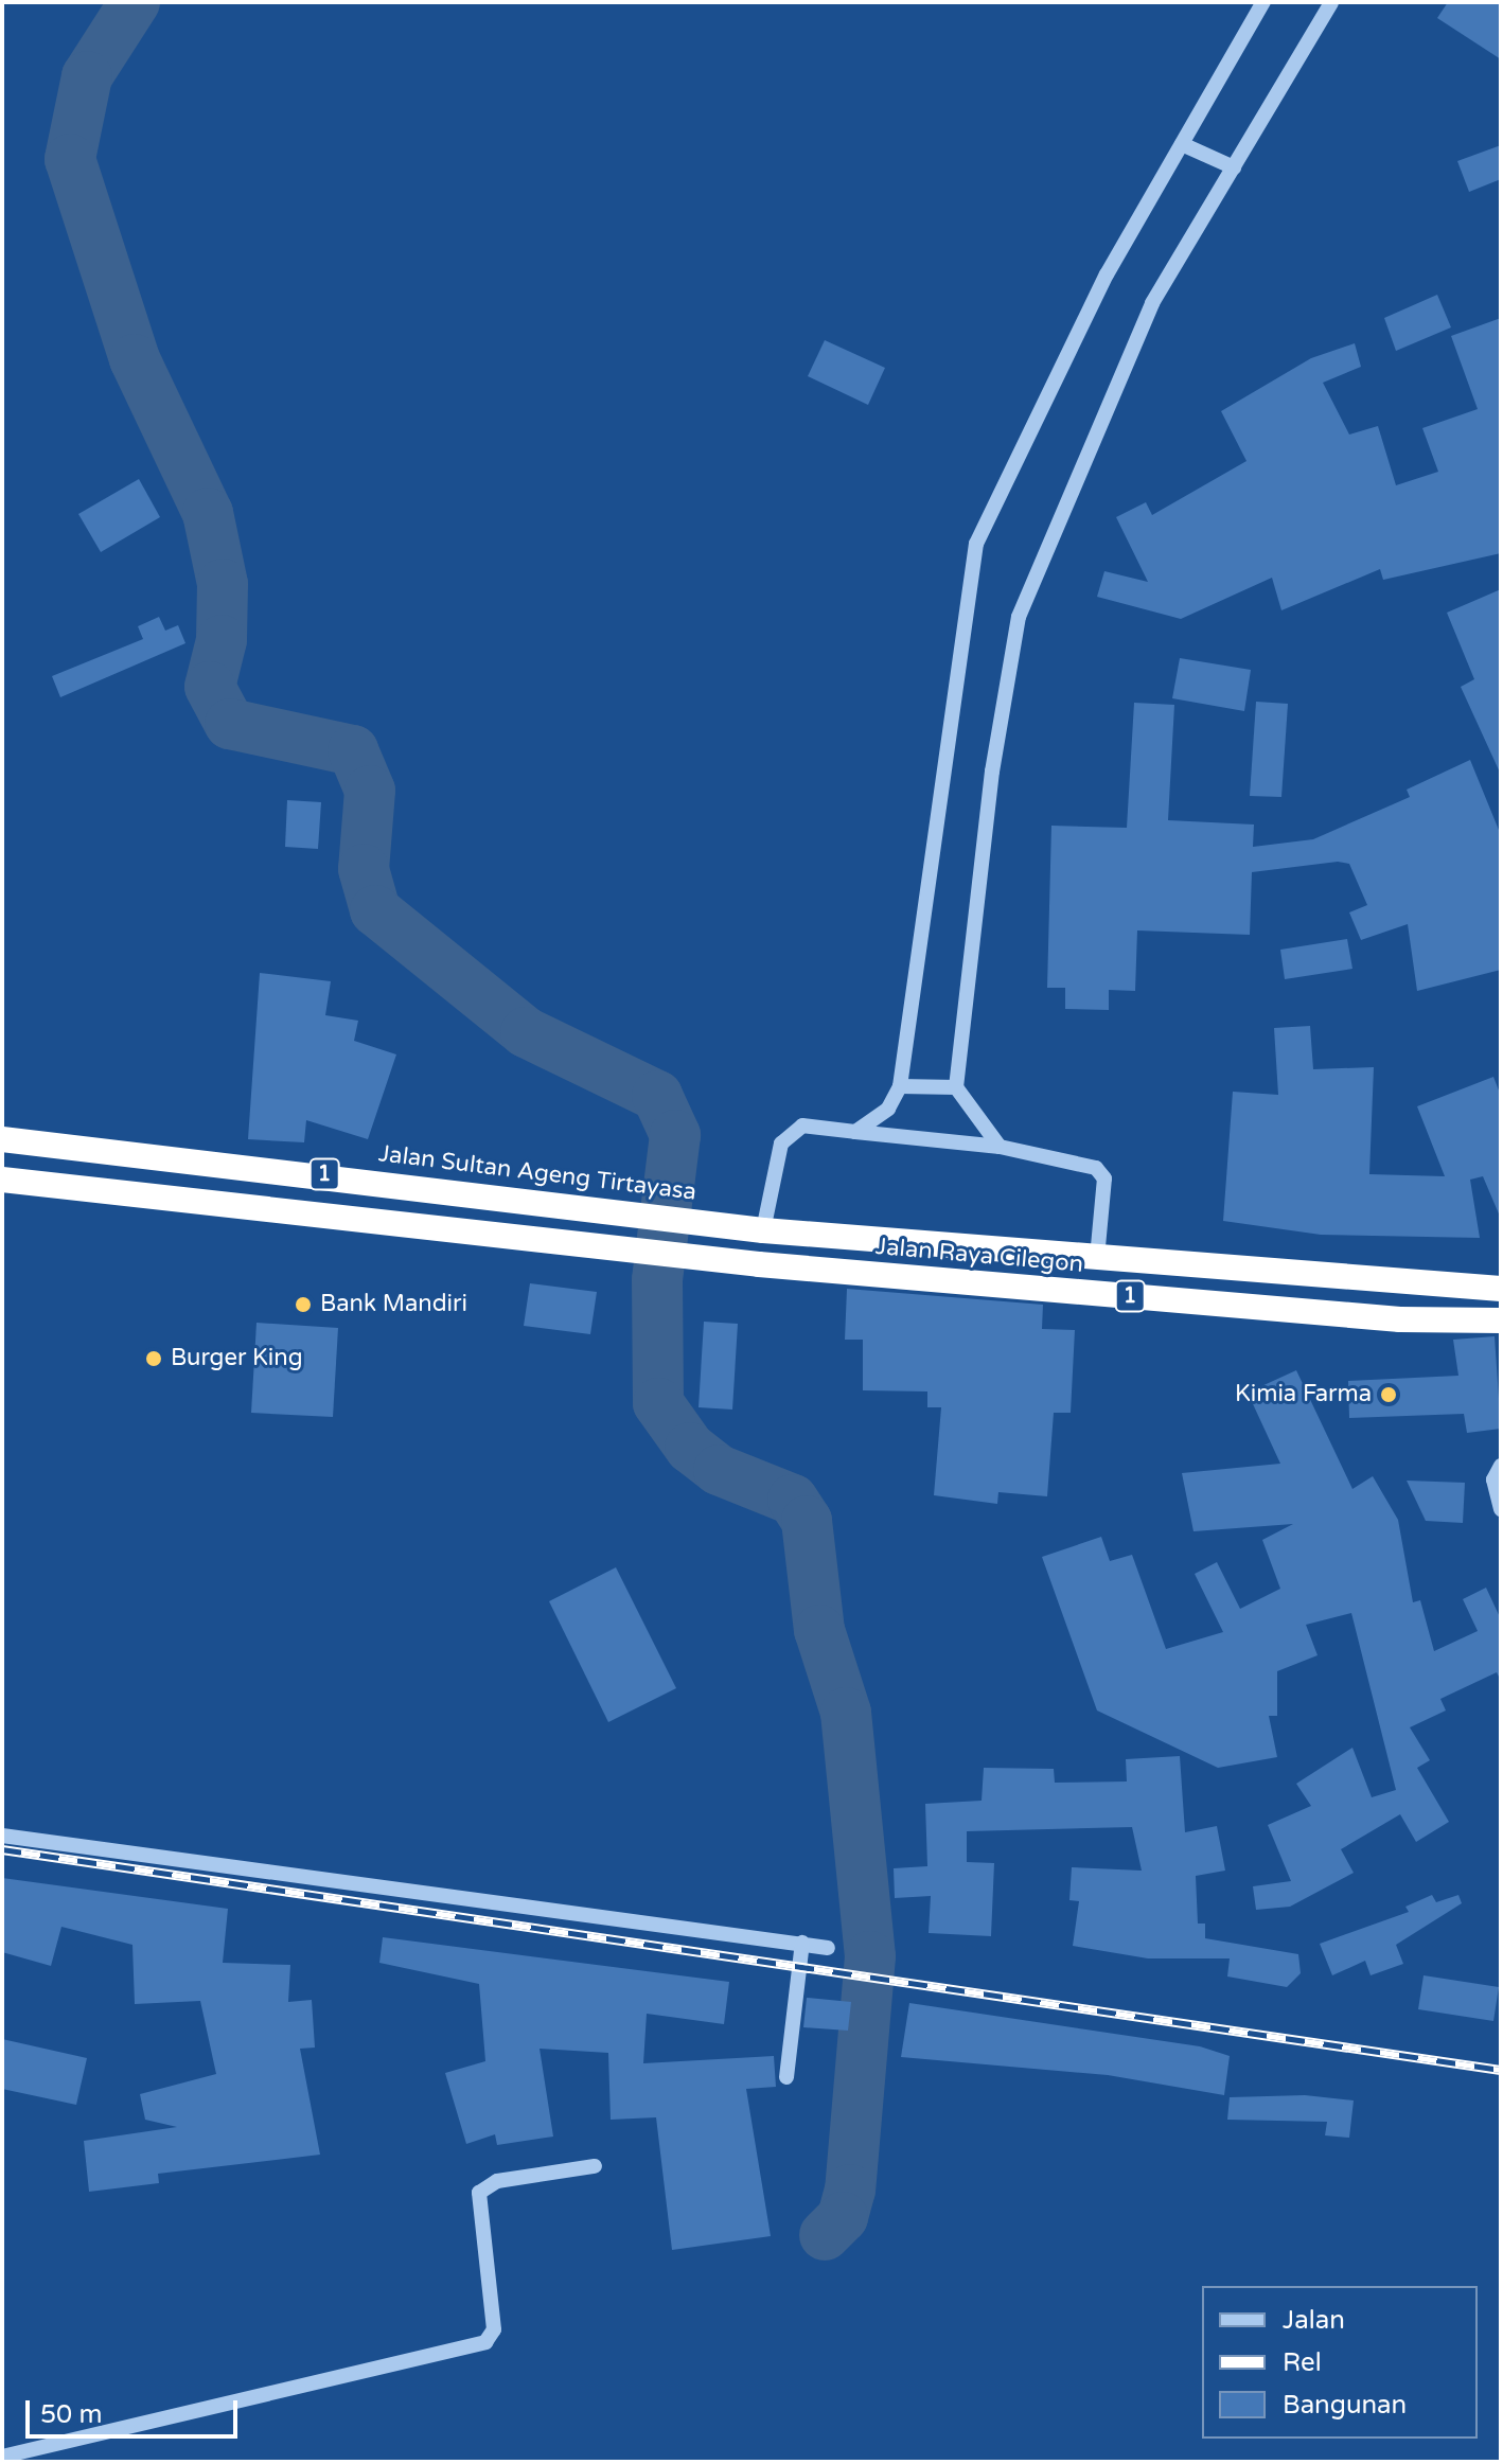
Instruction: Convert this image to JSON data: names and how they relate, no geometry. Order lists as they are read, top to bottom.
{
  "streets": {
    "highway": ["Jalan Sultan Ageng Tirtayasa", "1", "Jalan Raya Cilegon"]
  },
  "crossings": [
    ["Jalan Sultan Ageng Tirtayasa", "Jalan Raya Cilegon"]
  ],
  "places": ["Bank Mandiri", "Burger King", "Kimia Farma"],
  "legend": ["Jalan", "Rel", "Bangunan"],
  "scale_bar": "50 m"
}
